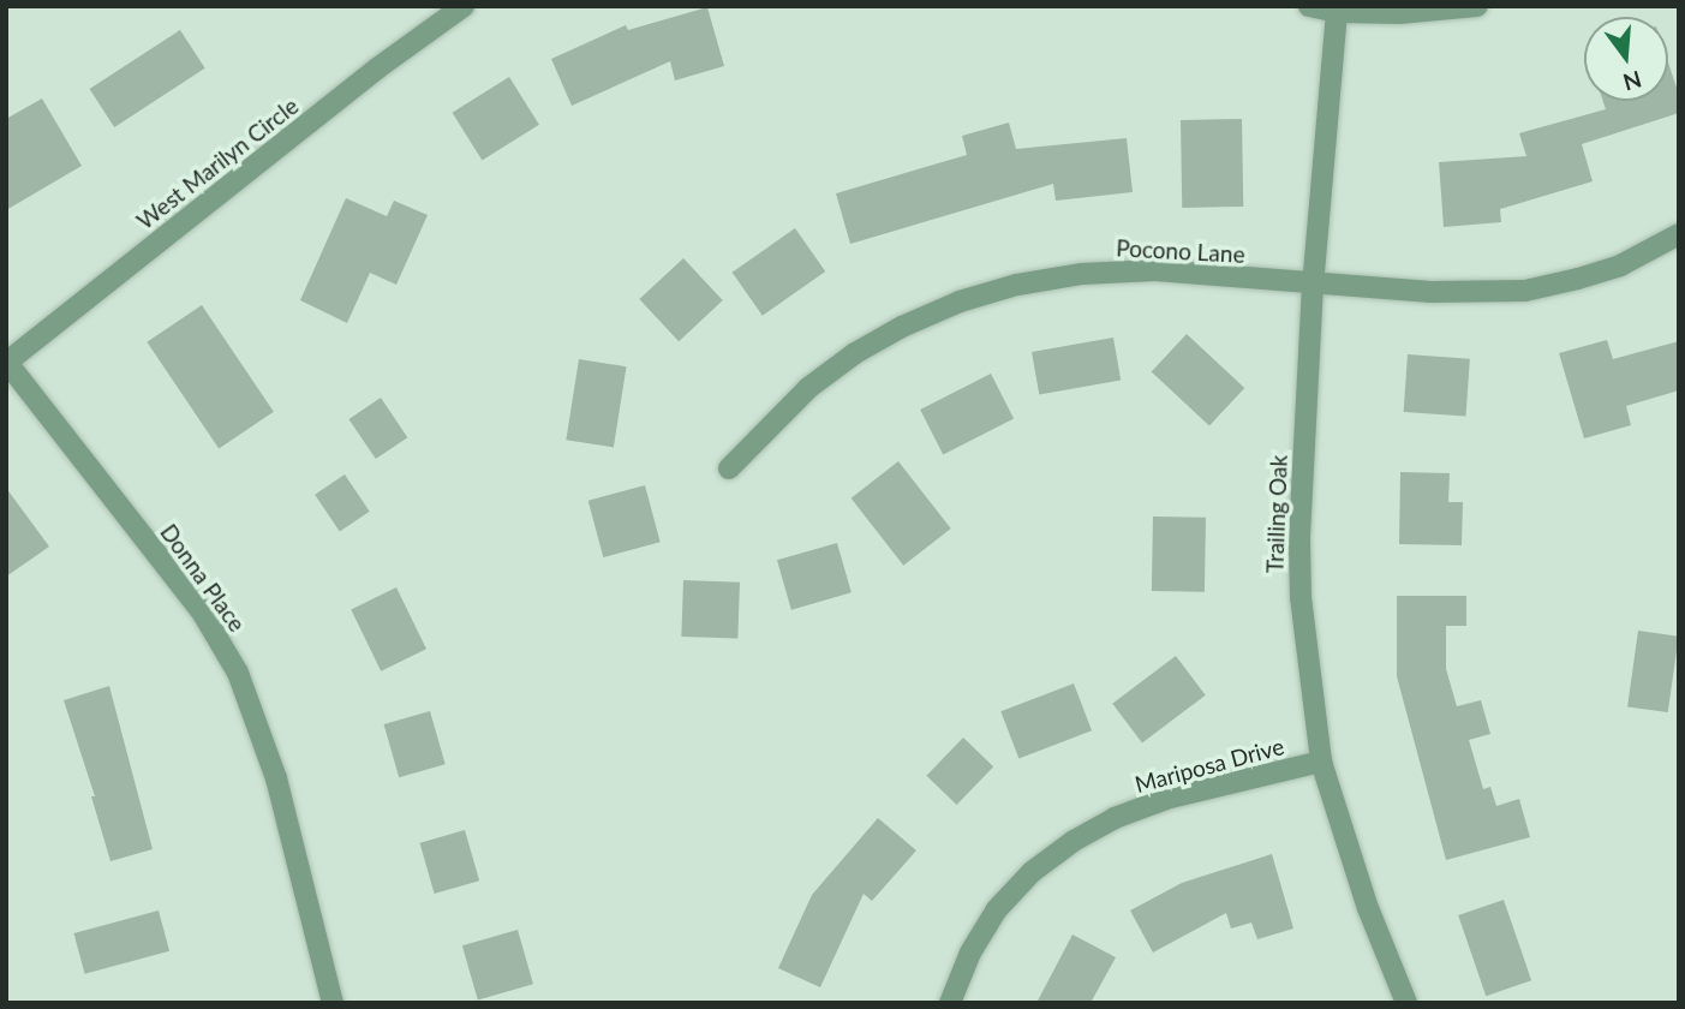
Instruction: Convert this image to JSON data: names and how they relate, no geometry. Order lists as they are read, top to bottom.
{
  "streets": {
    "street": [
      "West Marilyn Circle",
      "Pocono Lane",
      "Trailing Oak",
      "Donna Place",
      "Mariposa Drive"
    ]
  },
  "crossings": [
    ["West Marilyn Circle", "Donna Place"],
    ["Pocono Lane", "Trailing Oak"],
    ["Trailing Oak", "Mariposa Drive"]
  ],
  "north": "bottom"
}
